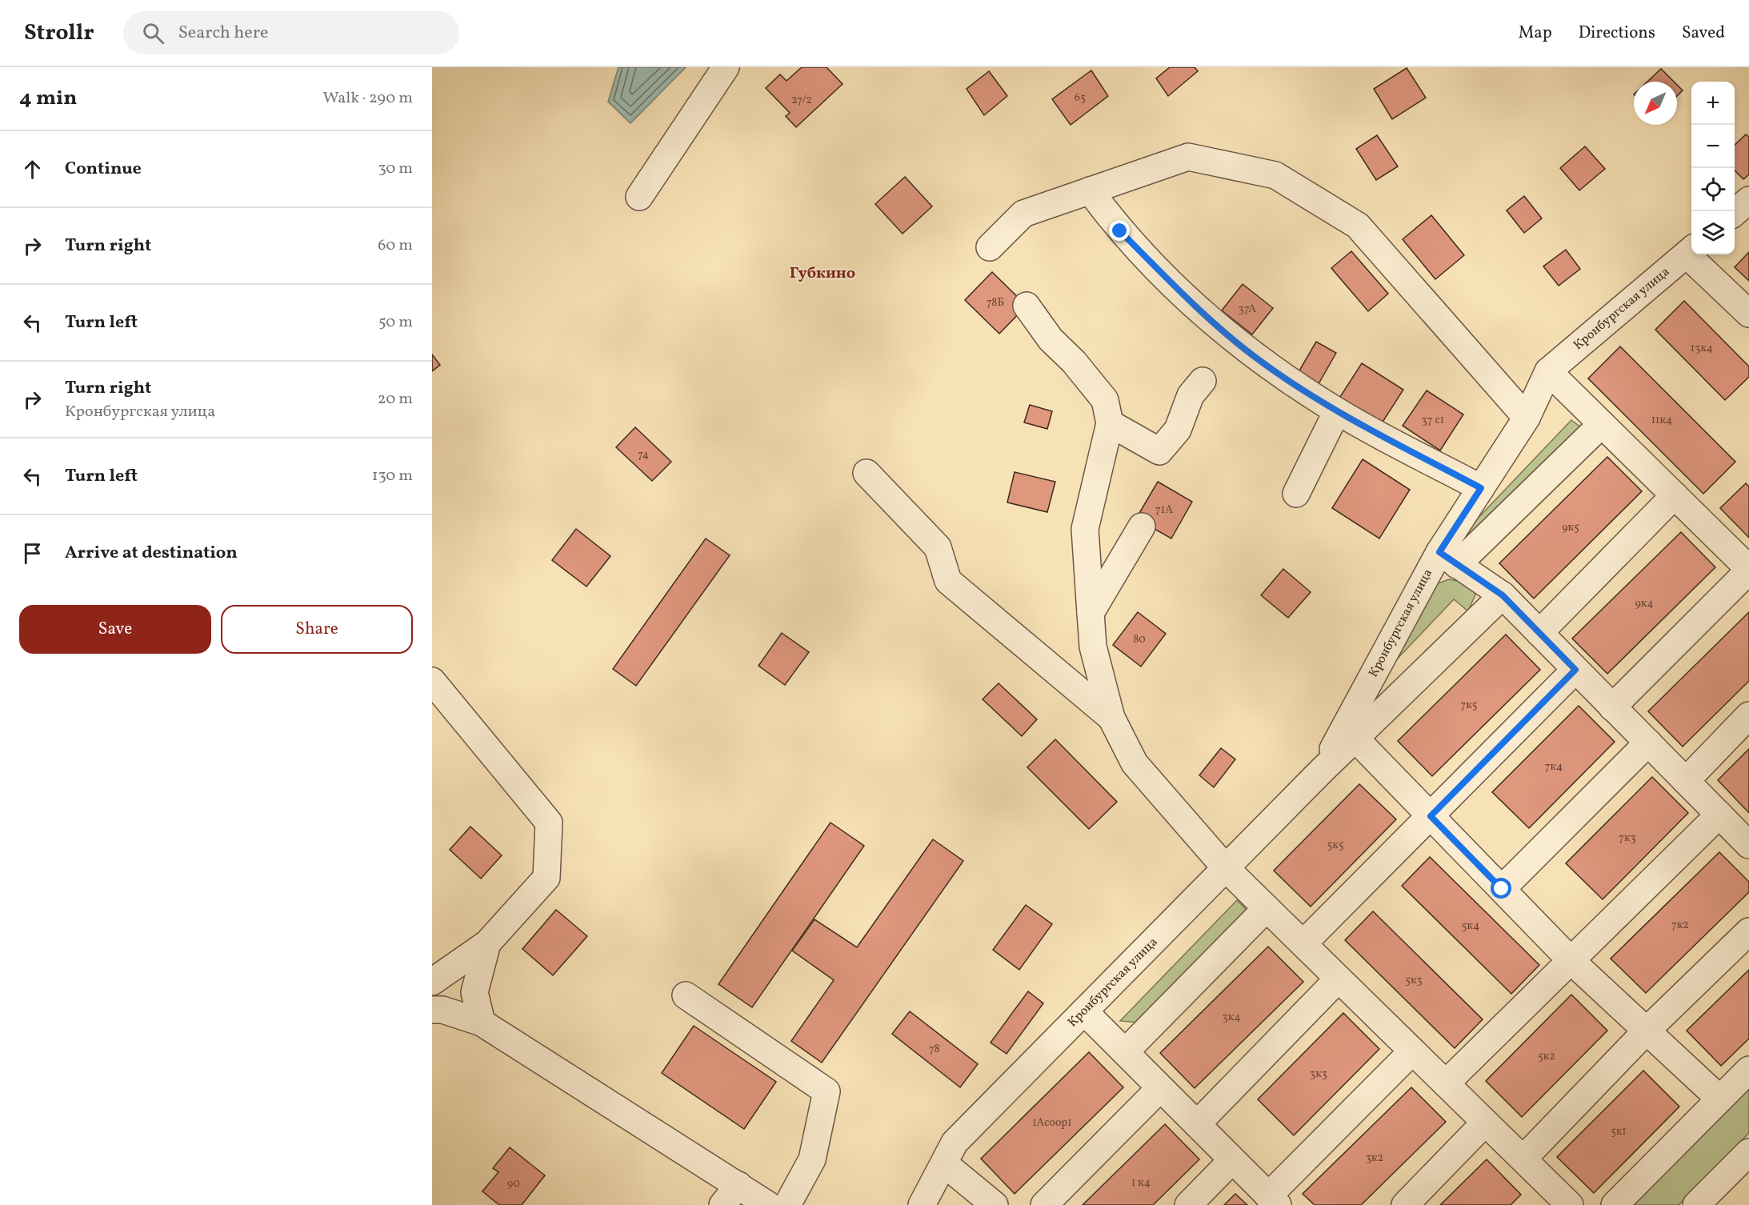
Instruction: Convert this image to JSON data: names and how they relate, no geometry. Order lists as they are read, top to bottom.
{
  "streets": {
    "street": ["Кронбургская улица"]
  },
  "districts": ["Губкино"],
  "house_numbers": [
    "65",
    "27/2",
    "78Б",
    "37А",
    "13к4",
    "37 с1",
    "11к4",
    "74",
    "71А",
    "9к5",
    "9к4",
    "80",
    "7к5",
    "7к4",
    "7к3",
    "5к5",
    "7к2",
    "5к4",
    "5к3",
    "3к4",
    "78",
    "5к2",
    "3к3",
    "1Асоор1",
    "5к1",
    "3к2",
    "1 к4",
    "90"
  ],
  "north": "bottom left",
  "page": {
    "header": "Strollr",
    "search": "Search here",
    "nav": ["Map", "Directions", "Saved"],
    "heading": ["4 min", "Walk · 290 m"],
    "map_buttons": ["+", "−"],
    "list": [
      ["Continue", "30 m"],
      ["Turn right", "60 m"],
      ["Turn left", "50 m"],
      ["Turn right", "Кронбургская улица", "20 m"],
      ["Turn left", "130 m"],
      "Arrive at destination"
    ],
    "buttons": ["Save", "Share"]
  }
}
